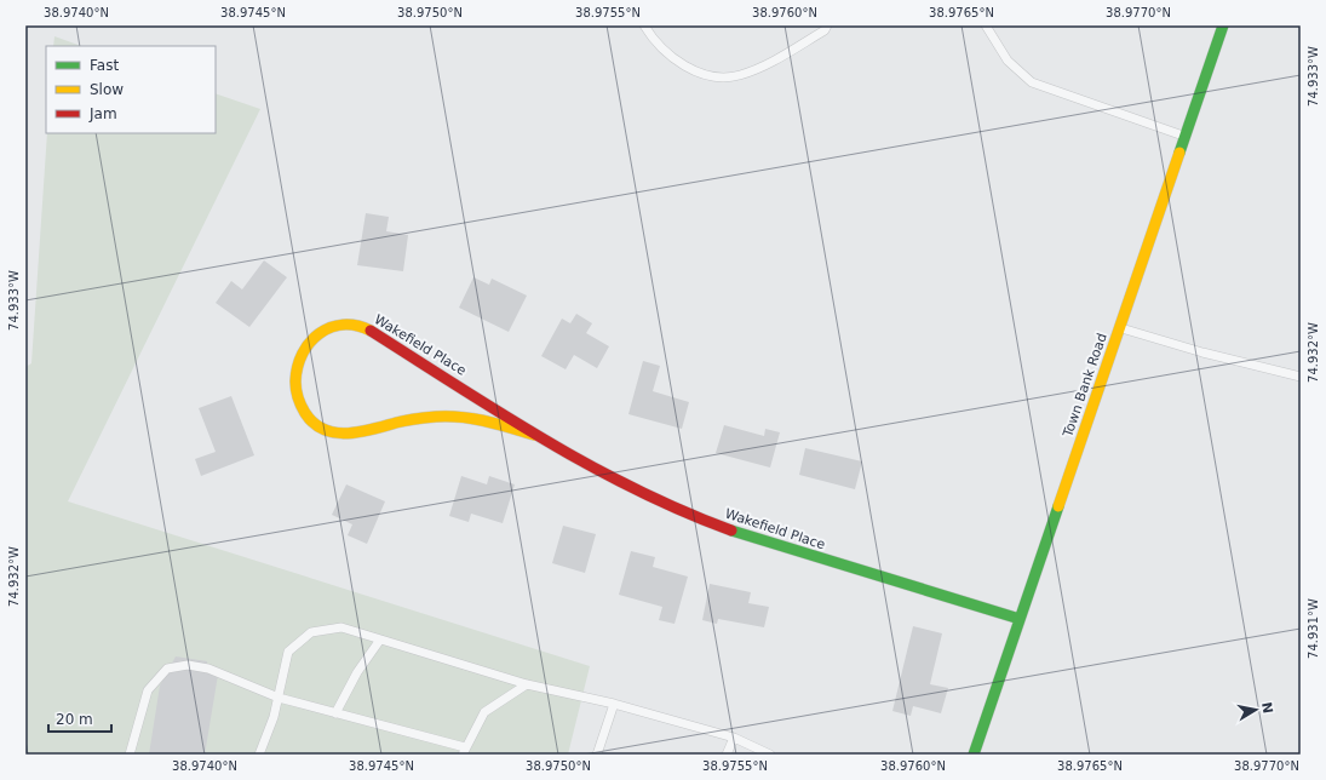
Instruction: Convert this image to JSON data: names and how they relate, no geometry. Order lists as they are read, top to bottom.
{
  "streets": {
    "street": ["Wakefield Place", "Town Bank Road"]
  },
  "crossings": [
    ["Wakefield Place", "Town Bank Road"]
  ],
  "legend": ["Fast", "Slow", "Jam"],
  "scale_bar": "20 m",
  "north": "right",
  "coordinates": [
    "38.9740°N",
    "38.9745°N",
    "38.9750°N",
    "38.9755°N",
    "38.9760°N",
    "38.9765°N",
    "38.9770°N",
    "74.933°W",
    "74.932°W",
    "74.931°W"
  ]
}
